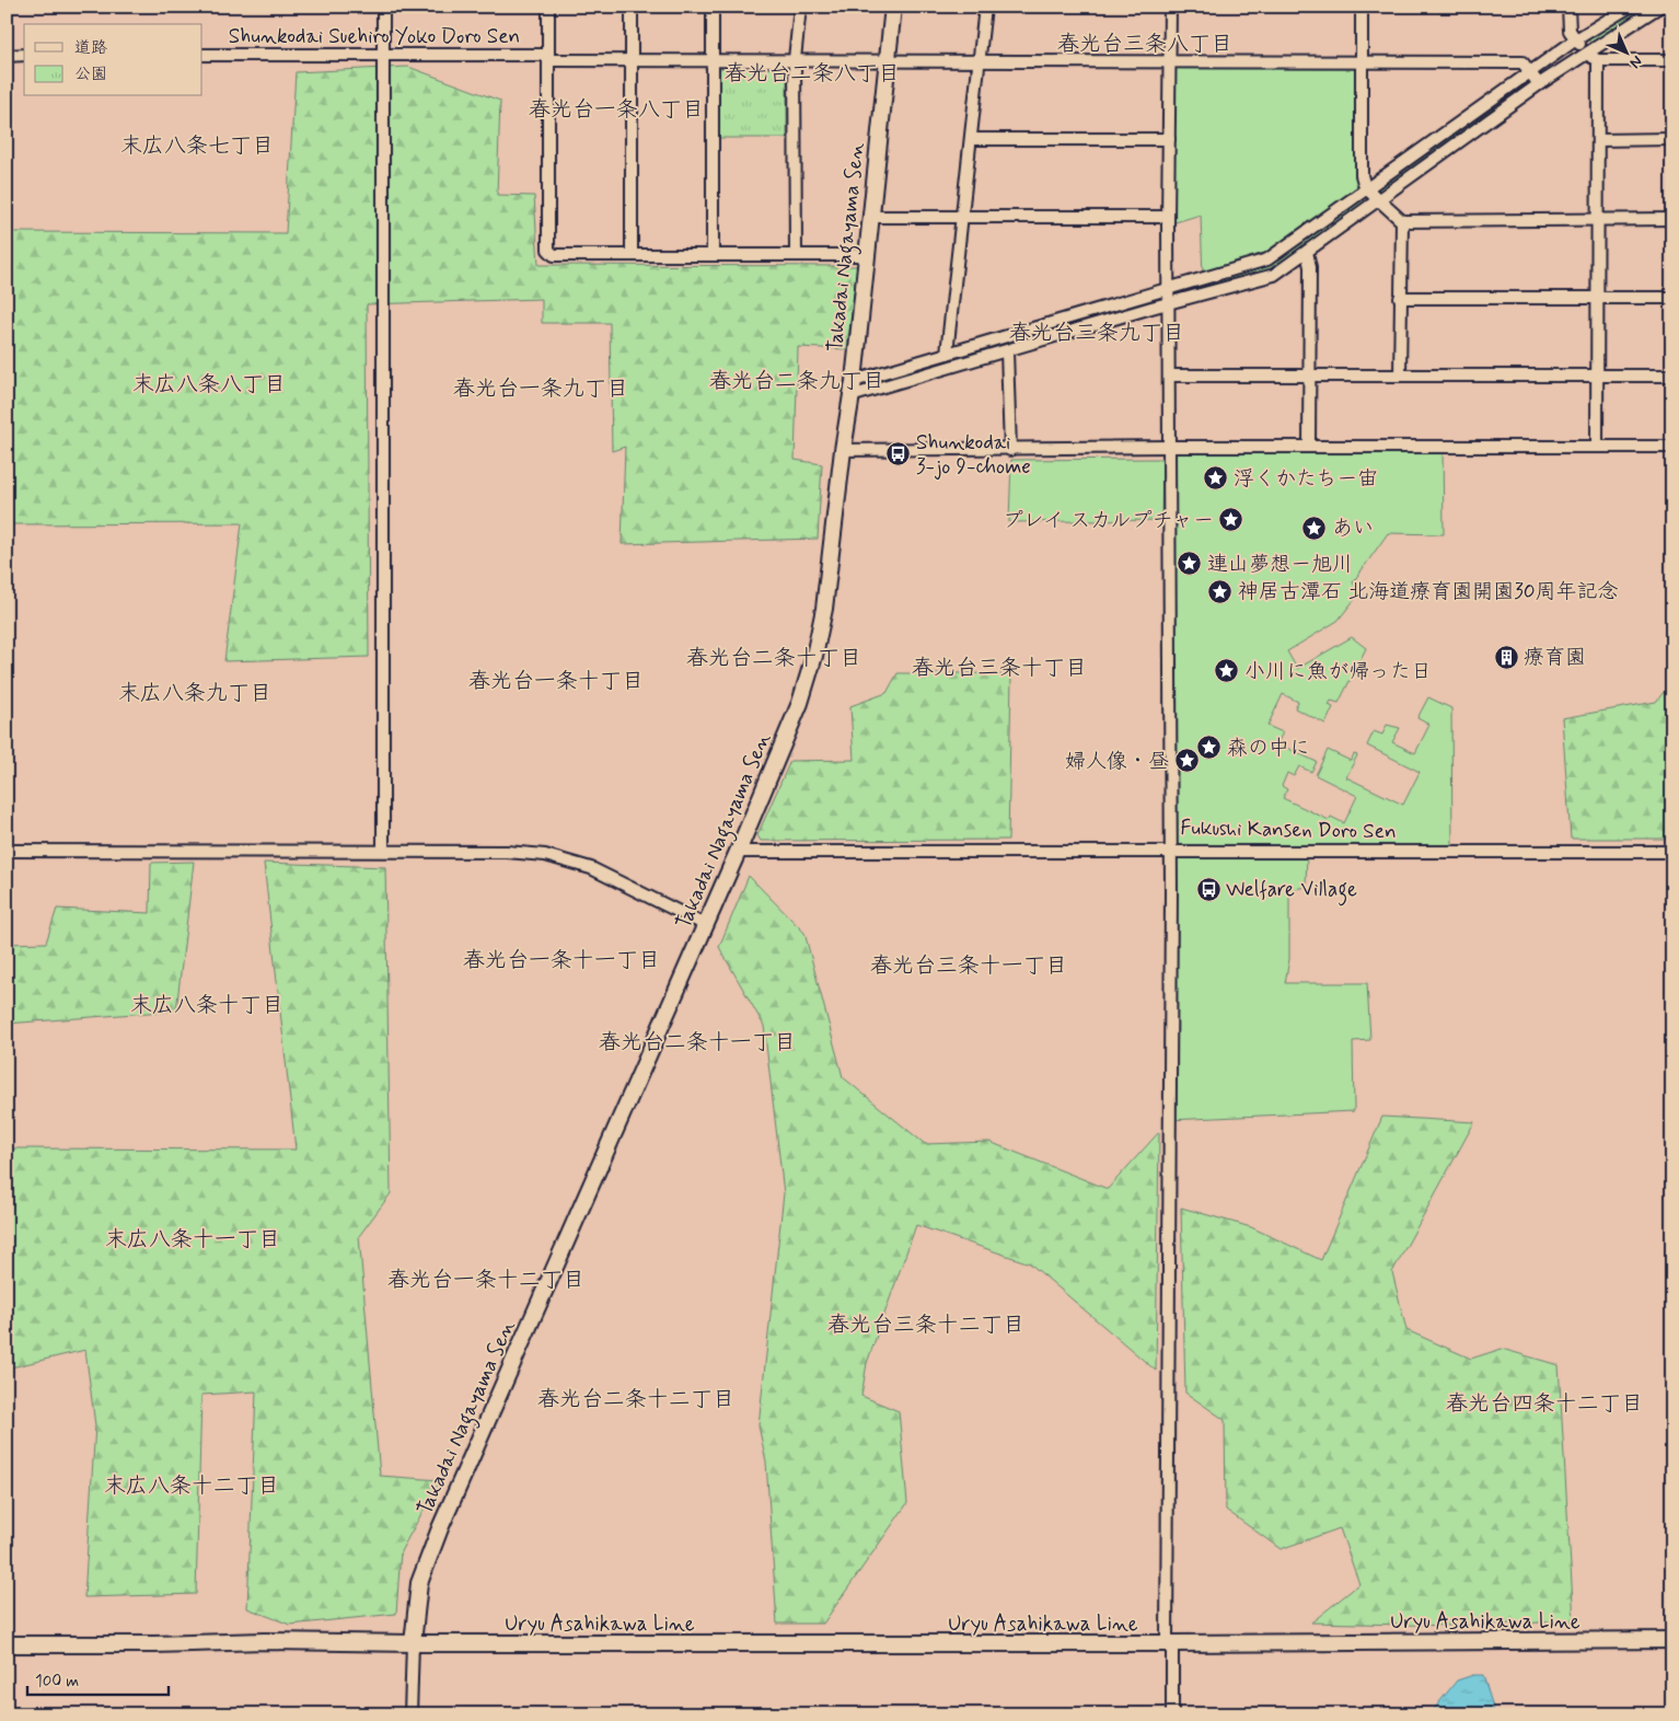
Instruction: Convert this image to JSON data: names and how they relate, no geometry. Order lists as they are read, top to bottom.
{
  "streets": {
    "street": [
      "Shunkodai Suehiro Yoko Doro Sen",
      "Takadai Nagayama Sen",
      "Fukushi Kansen Doro Sen",
      "Uryu Asahikawa Line"
    ]
  },
  "crossings": [
    ["Shunkodai Suehiro Yoko Doro Sen", "Takadai Nagayama Sen"],
    ["Shunkodai Suehiro Yoko Doro Sen", "Fukushi Kansen Doro Sen"],
    ["Takadai Nagayama Sen", "Uryu Asahikawa Line"]
  ],
  "districts": [
    "春光台三条八丁目",
    "春光台二条八丁目",
    "春光台一条八丁目",
    "末広八条七丁目",
    "春光台三条九丁目",
    "春光台二条九丁目",
    "末広八条八丁目",
    "春光台一条九丁目",
    "春光台二条十丁目",
    "春光台三条十丁目",
    "春光台一条十丁目",
    "末広八条九丁目",
    "春光台一条十一丁目",
    "春光台三条十一丁目",
    "末広八条十丁目",
    "春光台二条十一丁目",
    "末広八条十一丁目",
    "春光台一条十二丁目",
    "春光台三条十二丁目",
    "春光台二条十二丁目",
    "春光台四条十二丁目",
    "末広八条十二丁目"
  ],
  "places": {
    "bus stop": ["Shunkodai 3-jo 9-chome", "Welfare Village"],
    "place": [
      "浮くかたちー宙",
      "プレイ スカルプチャー",
      "あい",
      "連山夢想ー旭川",
      "神居古潭石 北海道療育園開園30周年記念",
      "小川に魚が帰った日",
      "森の中に",
      "婦人像・昼"
    ],
    "building": ["療育園"]
  },
  "legend": ["道路", "公園"],
  "scale_bar": "100 m",
  "north": "bottom right"
}
